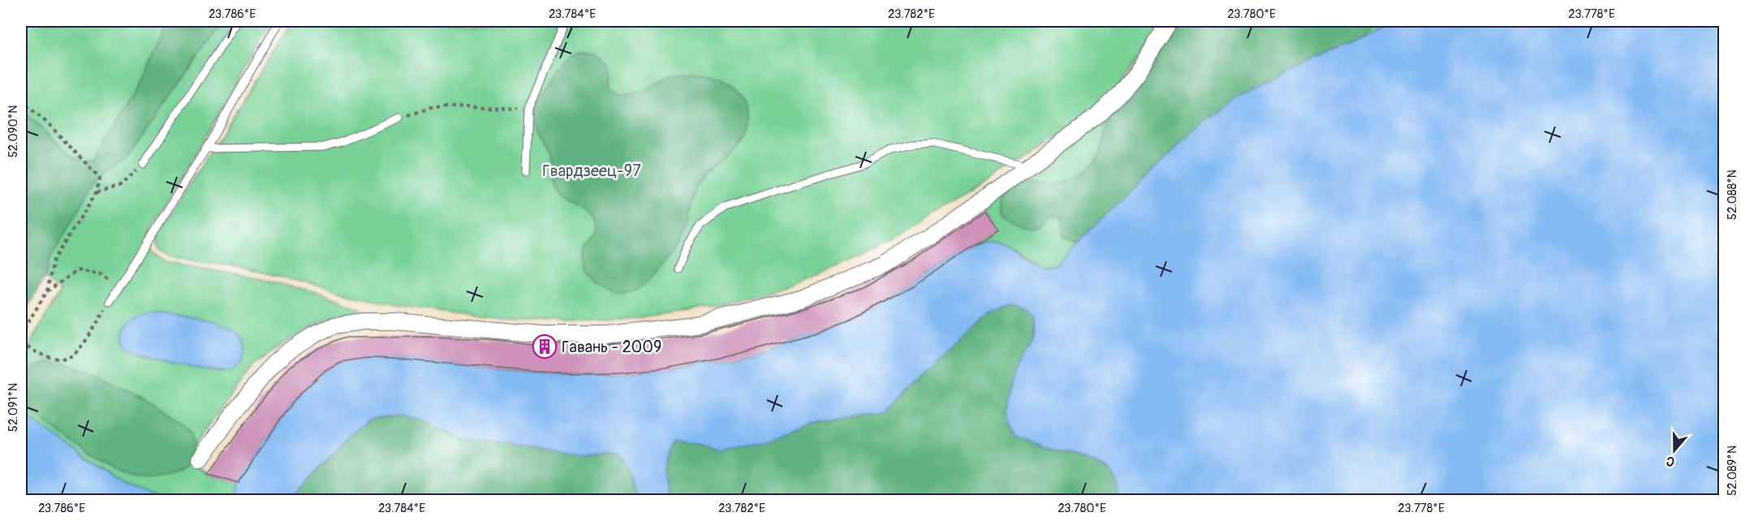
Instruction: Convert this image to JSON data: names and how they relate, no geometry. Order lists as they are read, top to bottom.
{
  "parks": ["Гвардзеец-97"],
  "places": {
    "building": ["Гавань - 2009"]
  },
  "north": "bottom",
  "coordinates": [
    "23.786°E",
    "23.784°E",
    "23.782°E",
    "23.780°E",
    "23.778°E",
    "52.090°N",
    "52.088°N",
    "52.091°N",
    "52.089°N"
  ]
}
